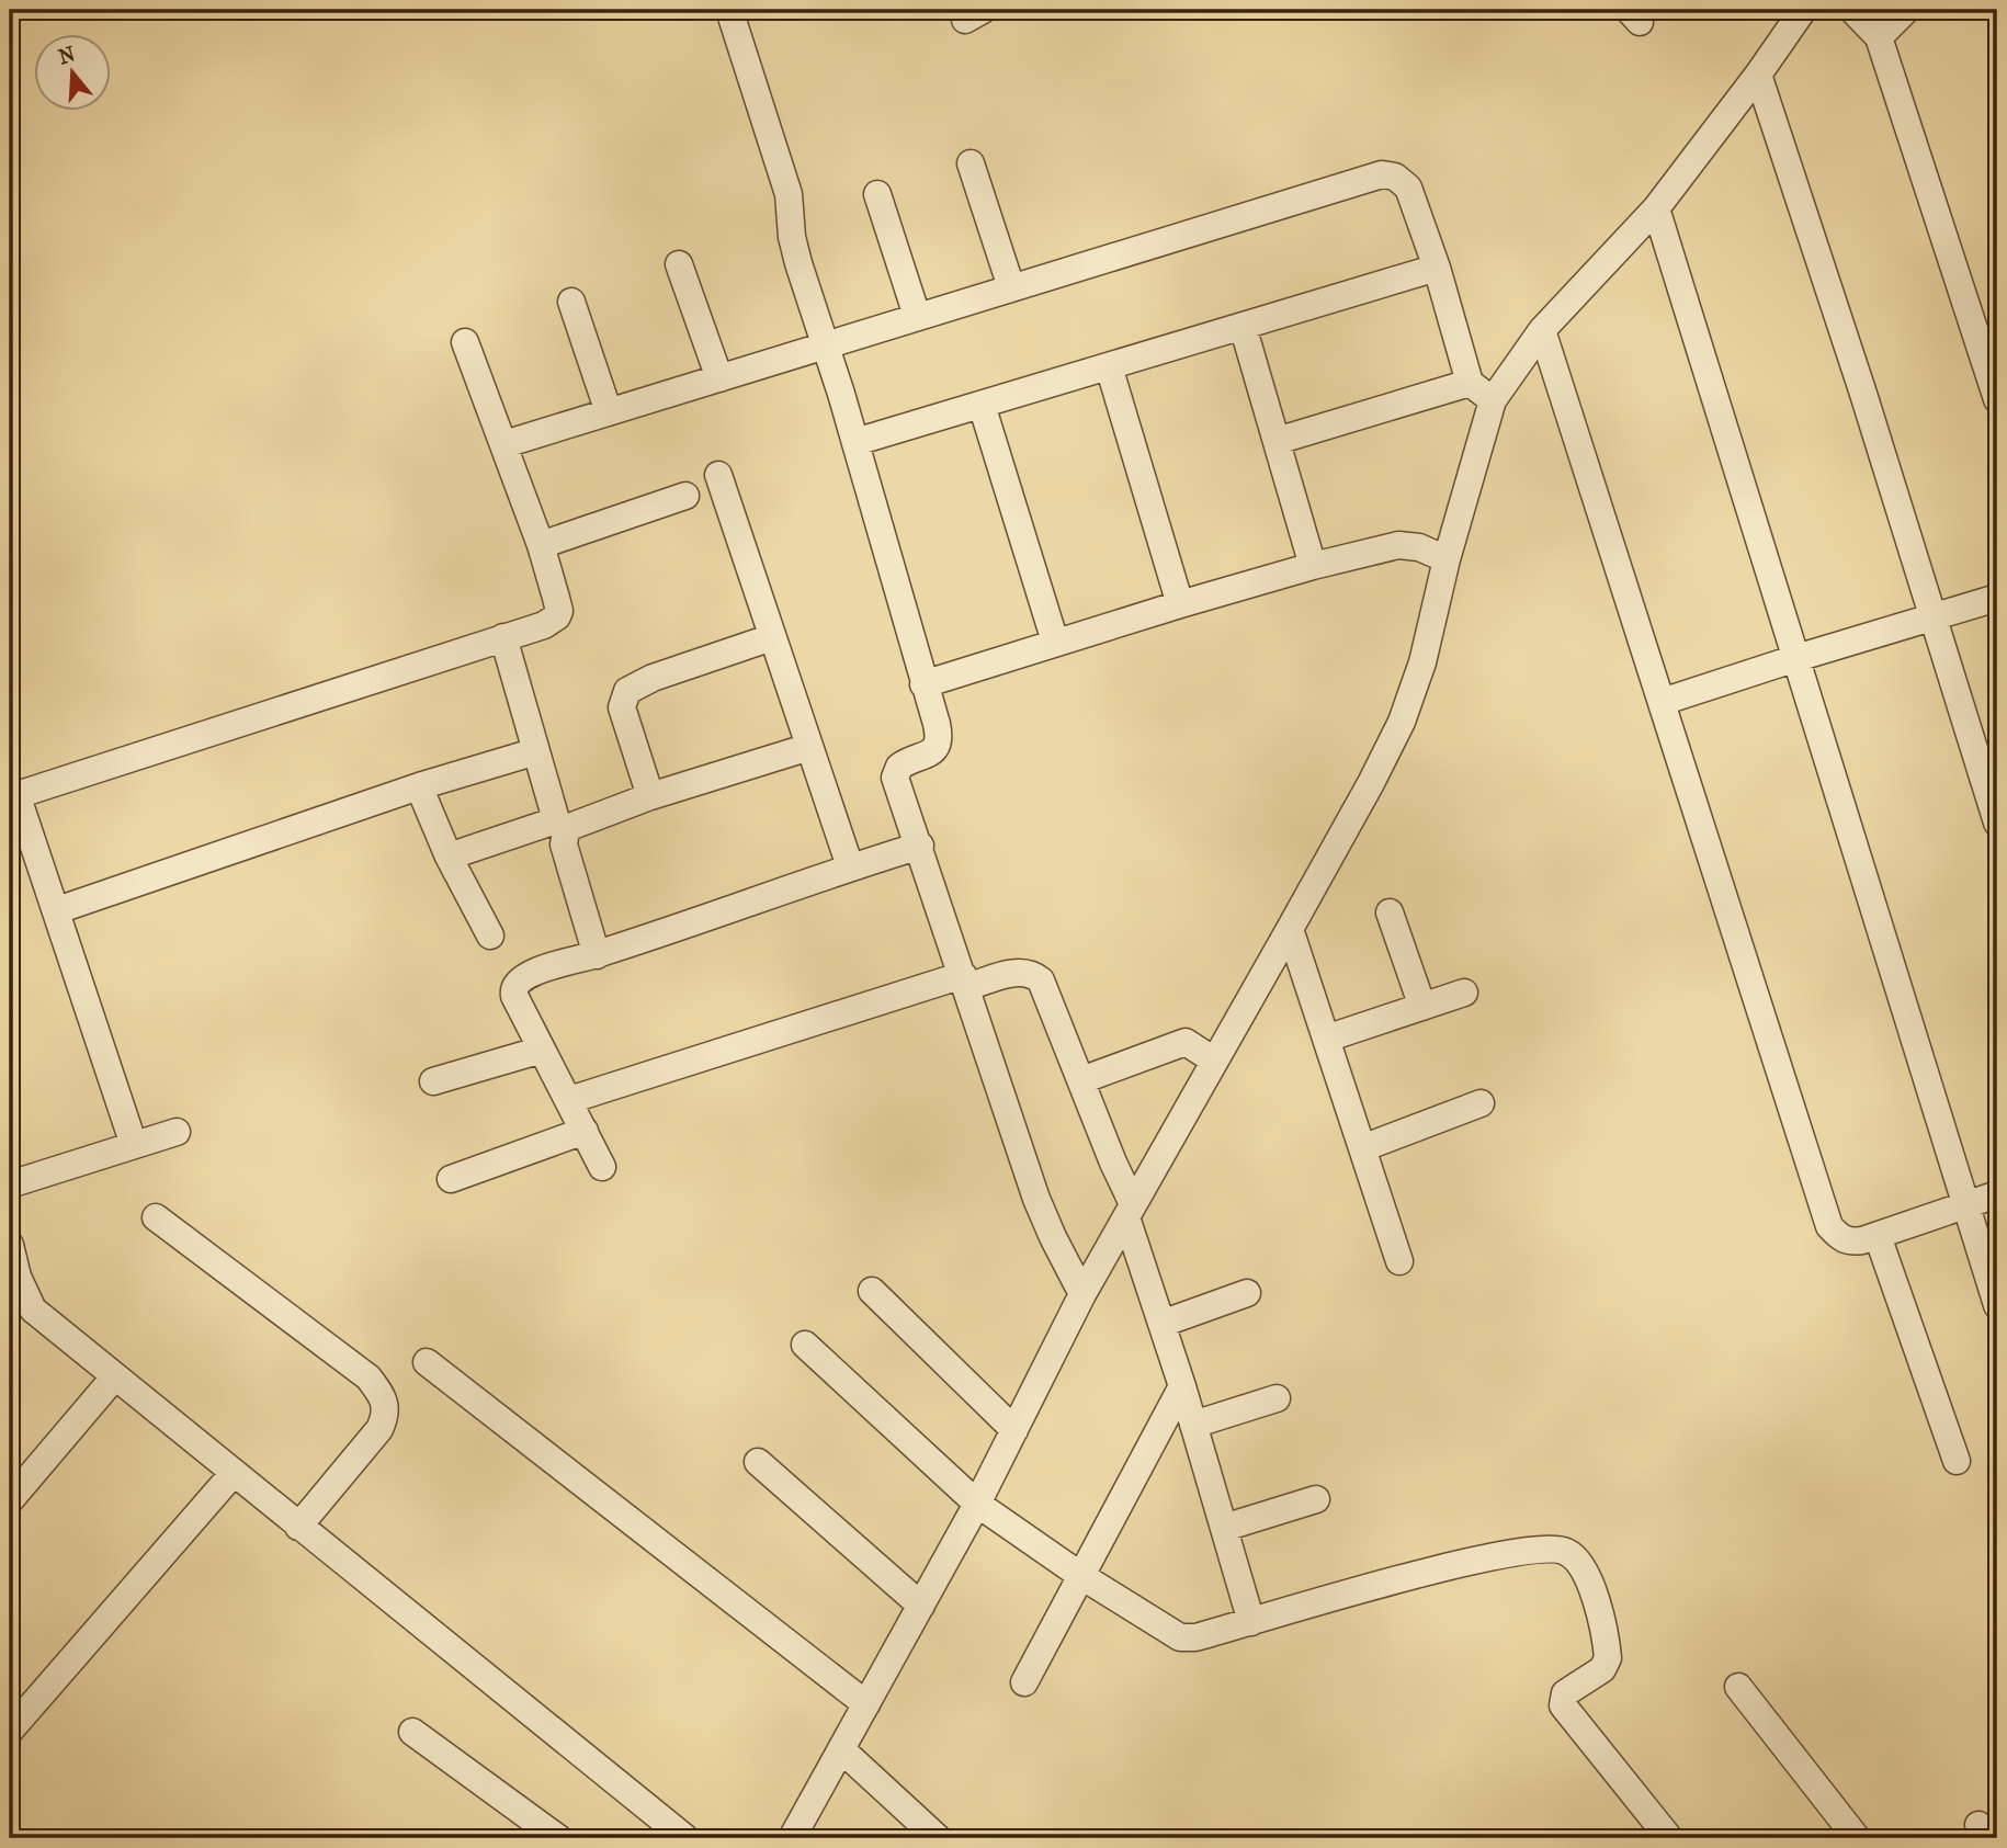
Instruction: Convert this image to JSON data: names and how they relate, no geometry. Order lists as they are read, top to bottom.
{
  "north": "top"
}
